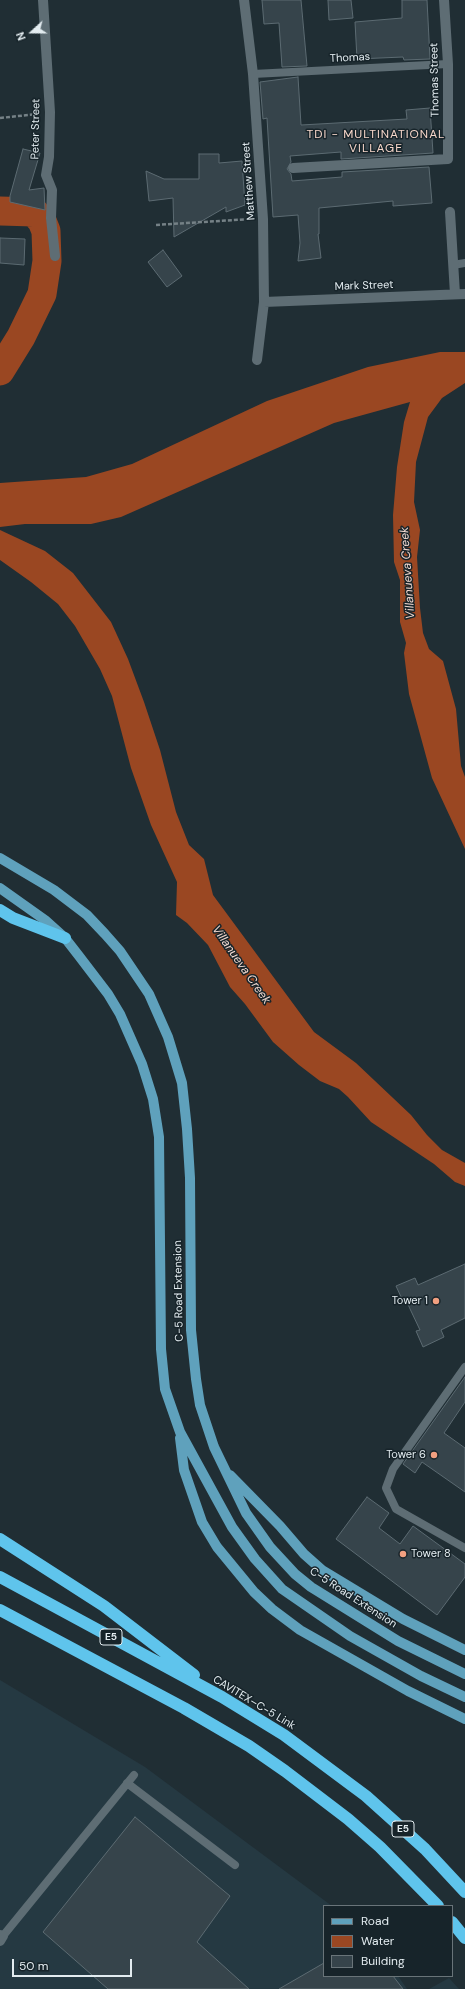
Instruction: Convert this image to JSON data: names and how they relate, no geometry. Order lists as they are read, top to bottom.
{
  "streets": {
    "highway": ["E5", "CAVITEX–C-5 Link"],
    "main road": ["C-5 Road Extension"],
    "street": [
      "Thomas Street",
      "Peter Street",
      "Matthew Street",
      "Mark Street"
    ],
    "lane": ["Thomas"]
  },
  "crossings": [
    ["Thomas", "Thomas Street"],
    ["Thomas", "Matthew Street"],
    ["Matthew Street", "Mark Street"]
  ],
  "districts": ["TDI - MULTINATIONAL VILLAGE"],
  "water": ["Villanueva Creek"],
  "places": ["Tower 1", "Tower 6", "Tower 8"],
  "legend": ["Road", "Water", "Building"],
  "scale_bar": "50 m",
  "north": "left"
}
